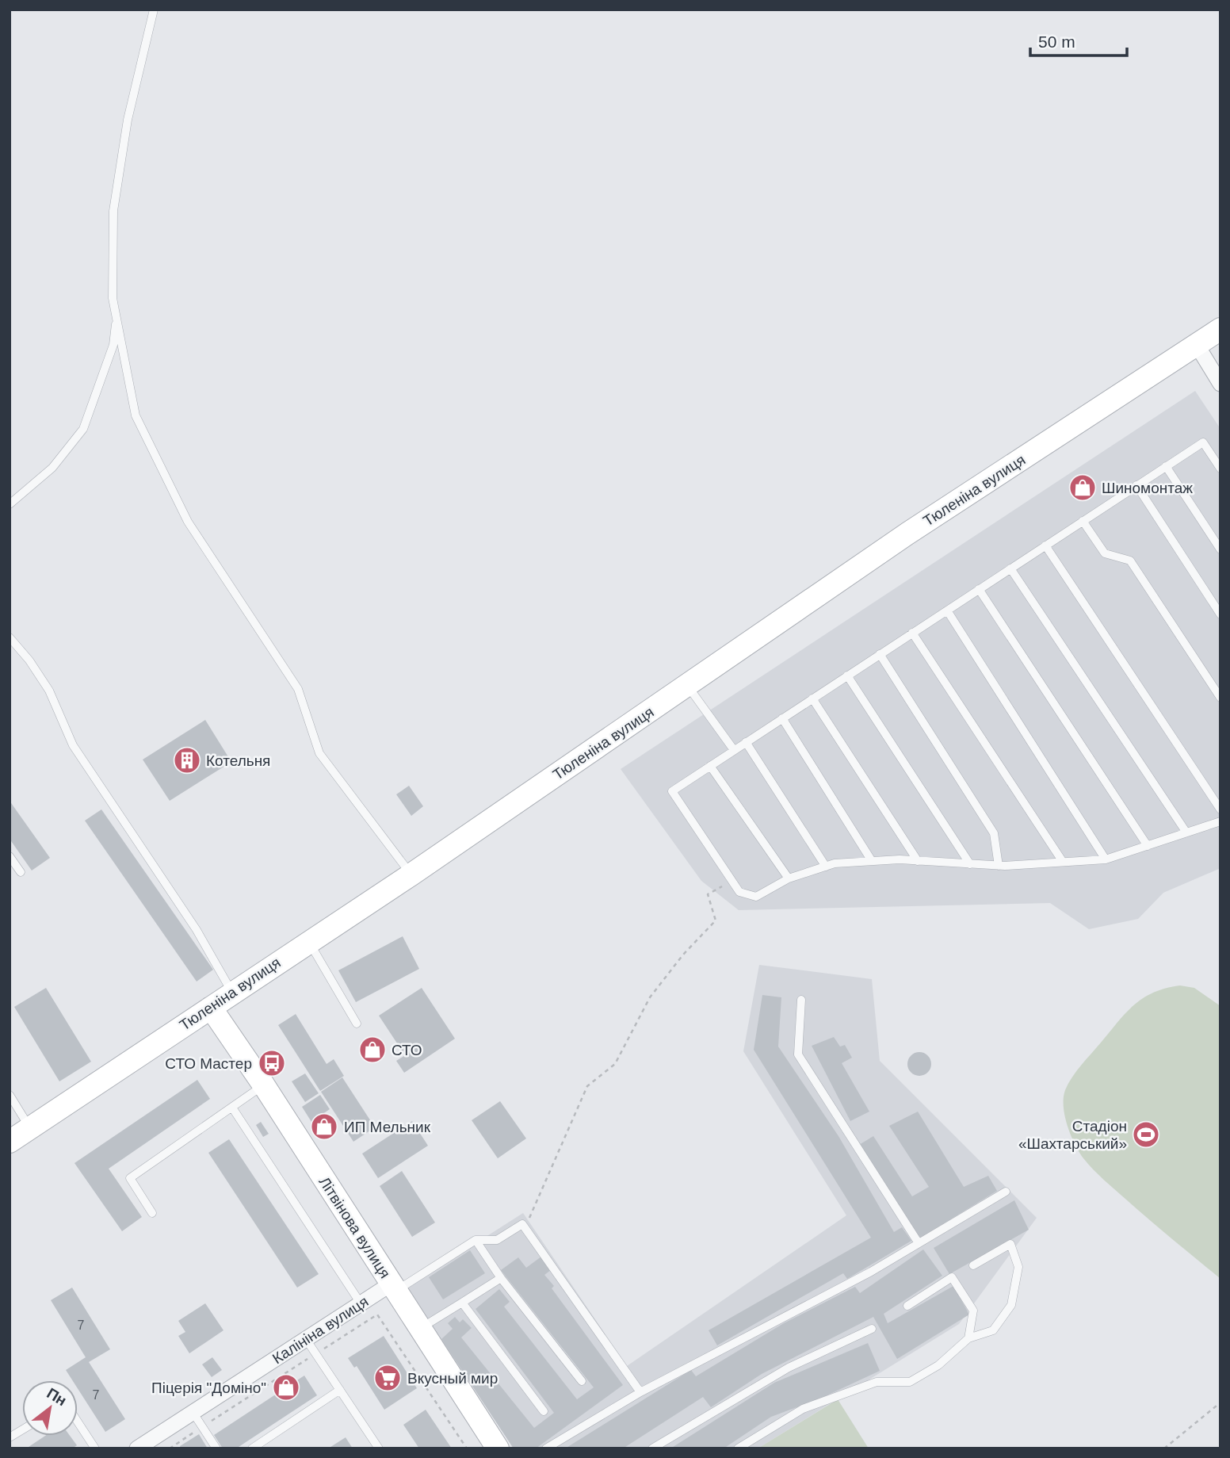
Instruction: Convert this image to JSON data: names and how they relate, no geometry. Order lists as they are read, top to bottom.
{
  "streets": {
    "street": ["Тюленіна вулиця", "Літвінова вулиця", "Калініна вулиця"]
  },
  "crossings": [
    ["Тюленіна вулиця", "Літвінова вулиця"],
    ["Літвінова вулиця", "Калініна вулиця"]
  ],
  "places": {
    "shop": [
      "Шиномонтаж",
      "СТО",
      "ИП Мельник",
      "Піцерія \"Доміно\""
    ],
    "building": ["Котельня"],
    "bus stop": ["СТО Мастер"],
    "sports": ["Стадіон «Шахтарський»"],
    "supermarket": ["Вкусный мир"]
  },
  "house_numbers": ["7", "7"],
  "scale_bar": "50 m",
  "north": "top right"
}
